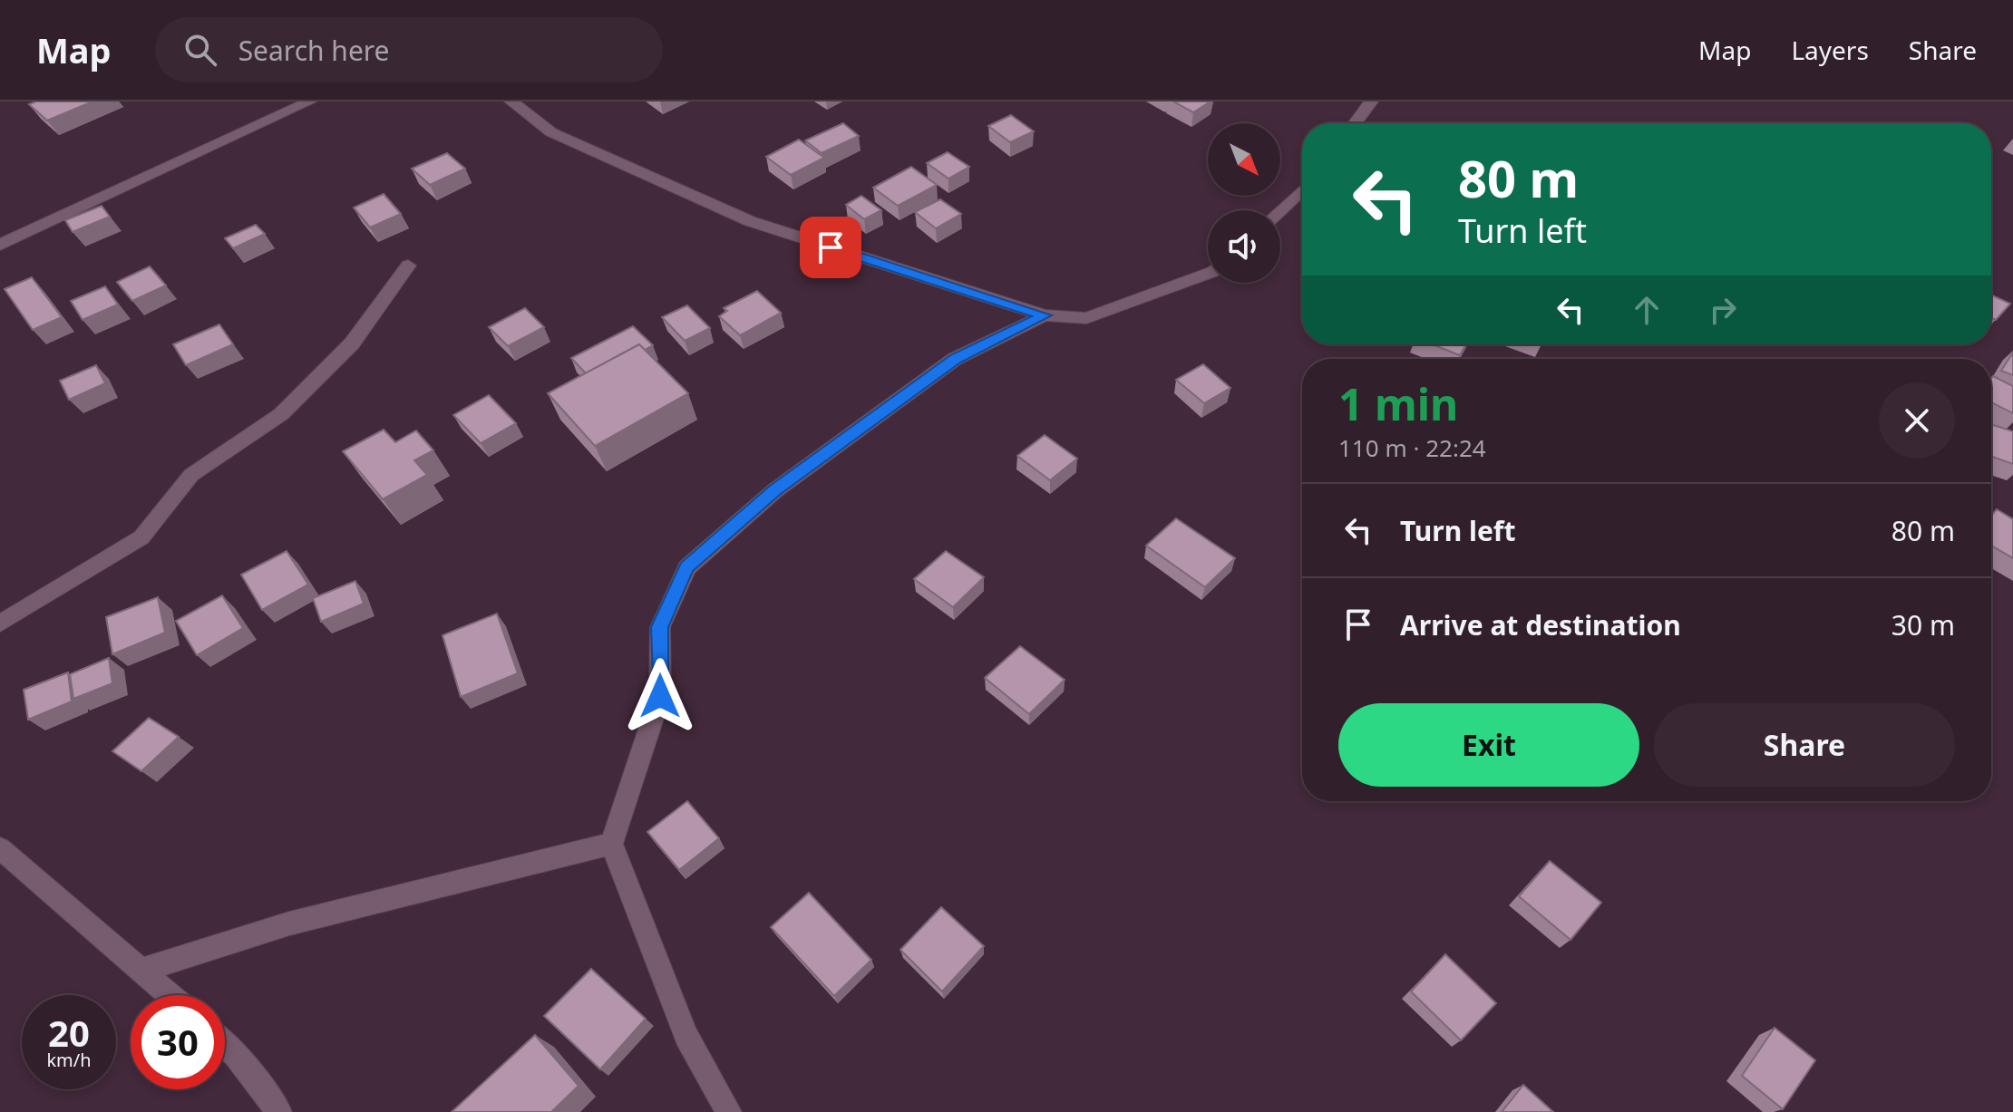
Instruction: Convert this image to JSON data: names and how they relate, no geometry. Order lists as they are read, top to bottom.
{
  "north": "bottom right",
  "page": {
    "header": "Map",
    "search": "Search here",
    "nav": ["Map", "Layers", "Share"],
    "turn": ["80 m", "Turn left"],
    "heading": ["1 min", "110 m · 22:24"],
    "list": [
      {
        "name": "Turn left",
        "value": "80 m"
      },
      {
        "name": "Arrive at destination",
        "value": "30 m"
      }
    ],
    "buttons": ["Exit", "Share"],
    "speed": "20 km/h",
    "limit": "30"
  }
}
